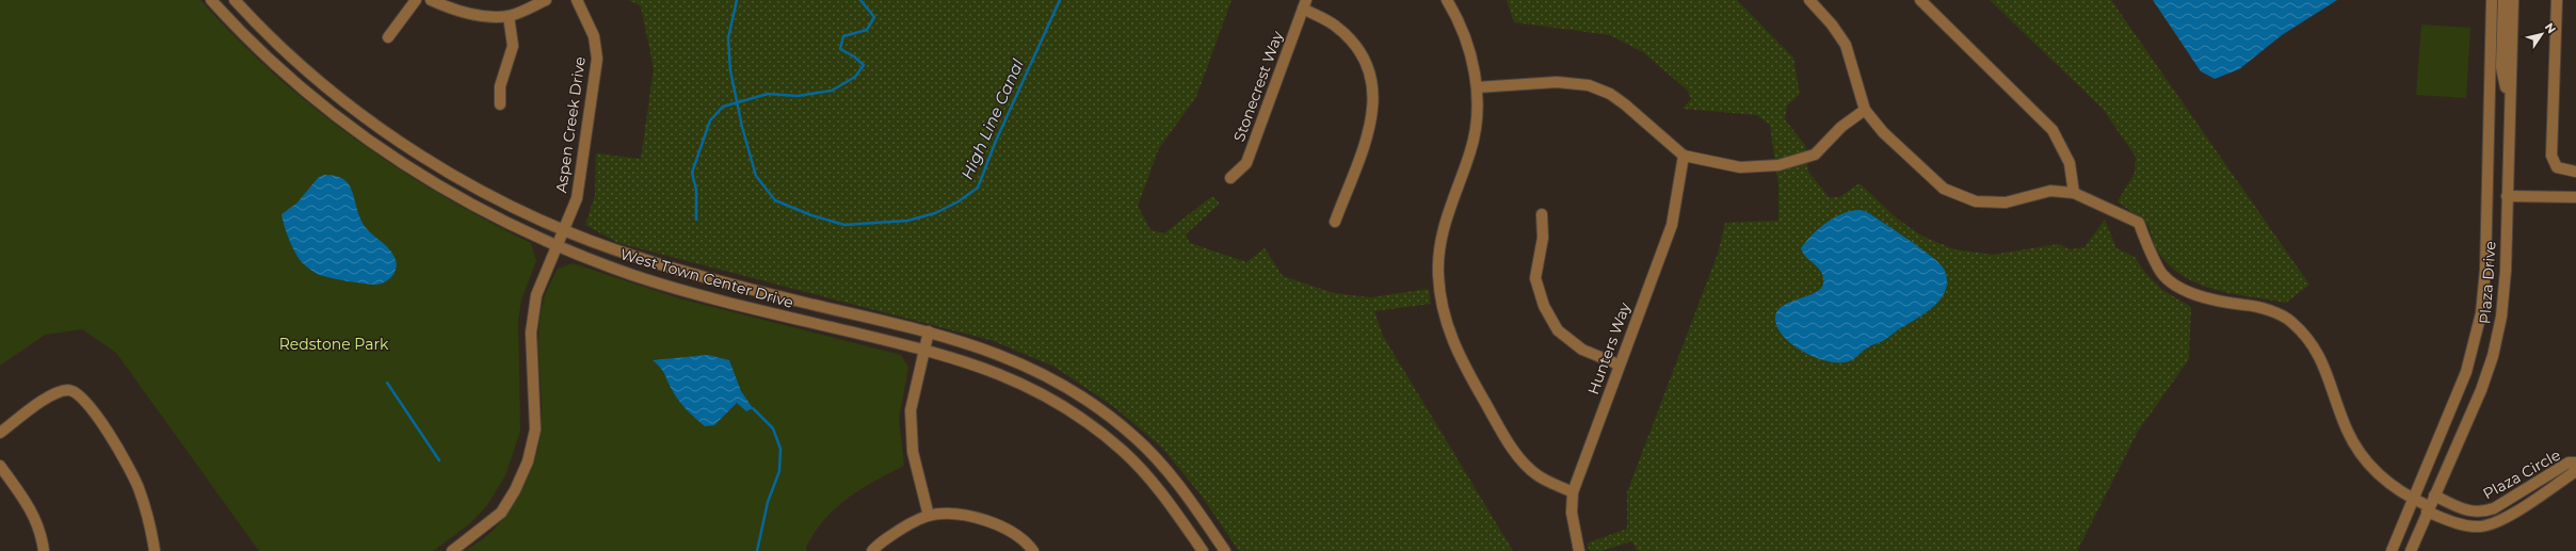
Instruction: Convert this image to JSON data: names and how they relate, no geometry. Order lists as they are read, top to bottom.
{
  "streets": {
    "street": [
      "Stonecrest Way",
      "Aspen Creek Drive",
      "West Town Center Drive",
      "Plaza Drive",
      "Hunters Way",
      "Plaza Circle"
    ]
  },
  "crossings": [
    ["Aspen Creek Drive", "West Town Center Drive"],
    ["Plaza Drive", "Plaza Circle"]
  ],
  "water": ["High Line Canal"],
  "parks": ["Redstone Park"],
  "north": "top right"
}
